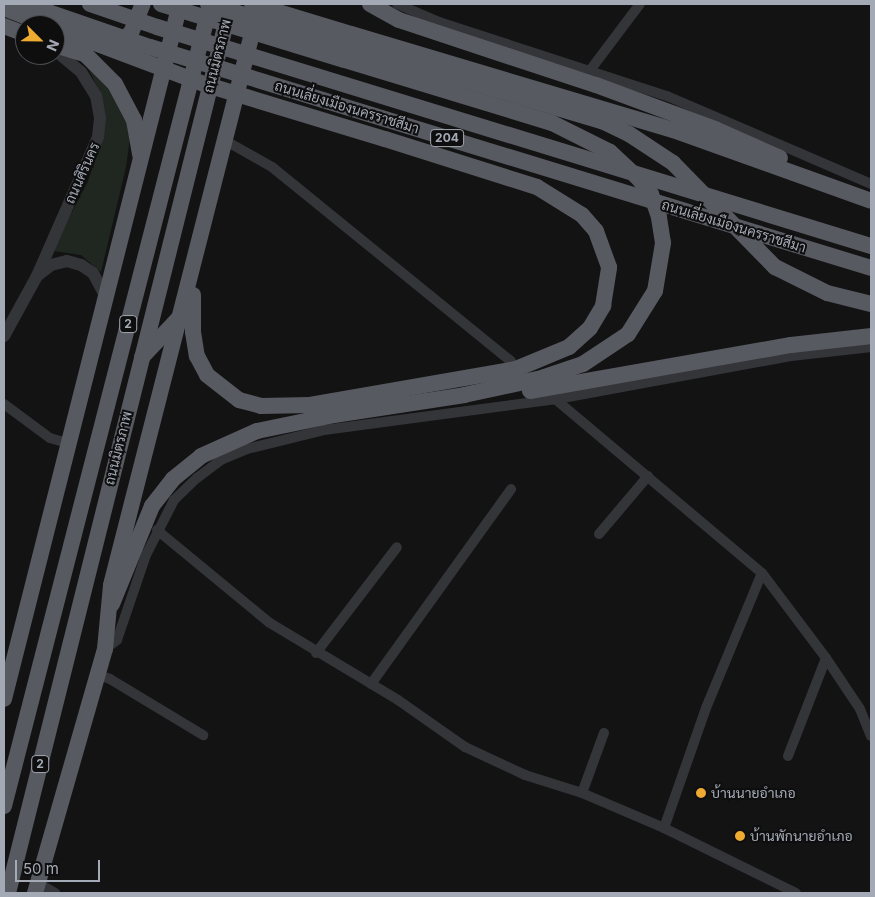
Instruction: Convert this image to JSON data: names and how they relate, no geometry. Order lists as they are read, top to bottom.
{
  "streets": {
    "highway": [
      "ถนนมิตรภาพ",
      "ถนนเลี่ยงเมืองนครราชสีมา",
      "204",
      "2"
    ],
    "street": ["ถนนศิรินคร"]
  },
  "places": ["บ้านนายอำเภอ", "บ้านพักนายอำเภอ"],
  "scale_bar": "50 m",
  "north": "bottom right"
}
